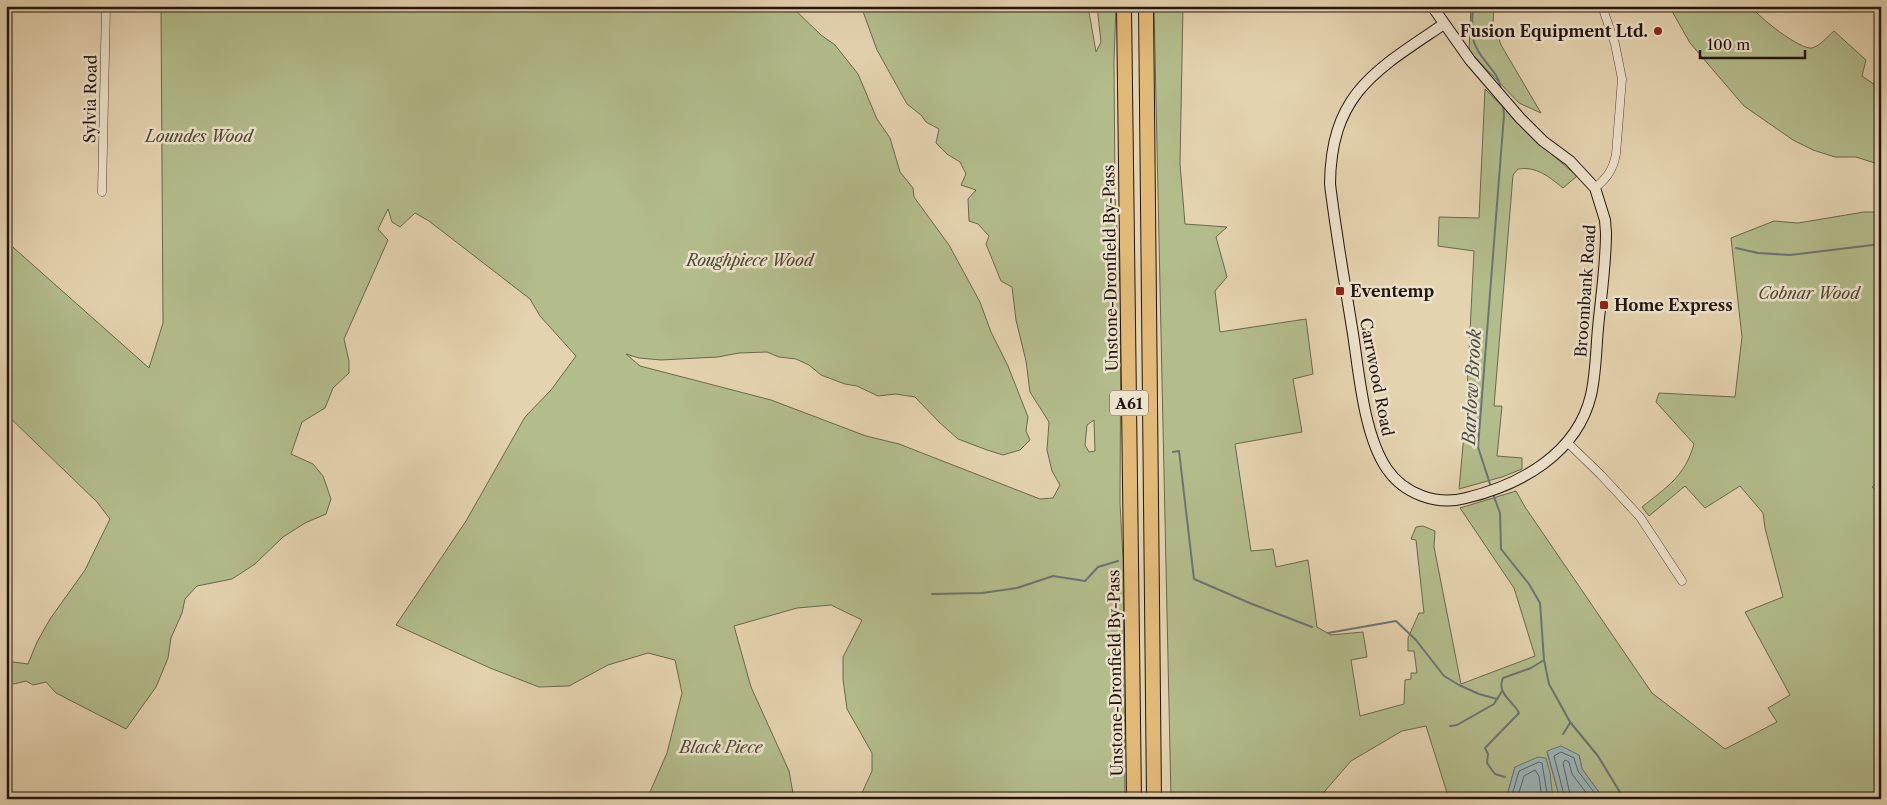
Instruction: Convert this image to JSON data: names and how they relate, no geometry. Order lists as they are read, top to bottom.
{
  "streets": {
    "highway": ["Unstone-Dronfield By-Pass", "A61"],
    "street": ["Sylvia Road", "Broombank Road", "Carrwood Road"]
  },
  "crossings": [
    ["Broombank Road", "Carrwood Road"]
  ],
  "water": ["Barlow Brook"],
  "parks": [
    "Loundes Wood",
    "Roughpiece Wood",
    "Cobnar Wood",
    "Black Piece"
  ],
  "places": {
    "other": ["Fusion Equipment Ltd."],
    "transit": ["Eventemp", "Home Express"]
  },
  "scale_bar": "100 m"
}
